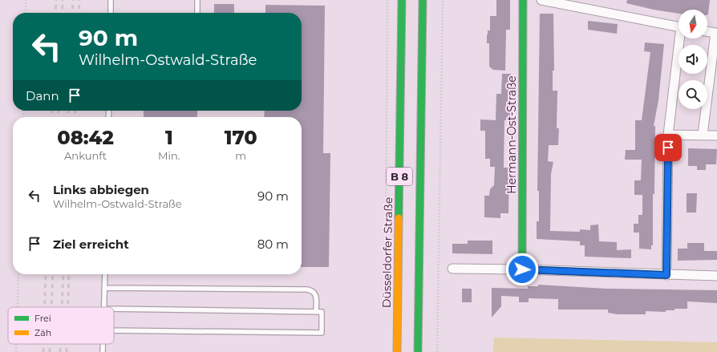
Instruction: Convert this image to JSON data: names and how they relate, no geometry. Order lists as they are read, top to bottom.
{
  "streets": {
    "main road": ["Hermann-Ost-Straße", "B 8", "Düsseldorfer Straße"]
  },
  "legend": ["Frei", "Zäh"],
  "north": "bottom",
  "page": {
    "turn": ["90 m", "Wilhelm-Ostwald-Straße"],
    "then": "Dann",
    "eta": [
      "08:42",
      "Ankunft",
      "1",
      "Min.",
      "170",
      "m"
    ],
    "list": [
      {
        "name": "Links abbiegen",
        "note": "Wilhelm-Ostwald-Straße",
        "value": "90 m"
      },
      {
        "name": "Ziel erreicht",
        "value": "80 m"
      }
    ]
  }
}
